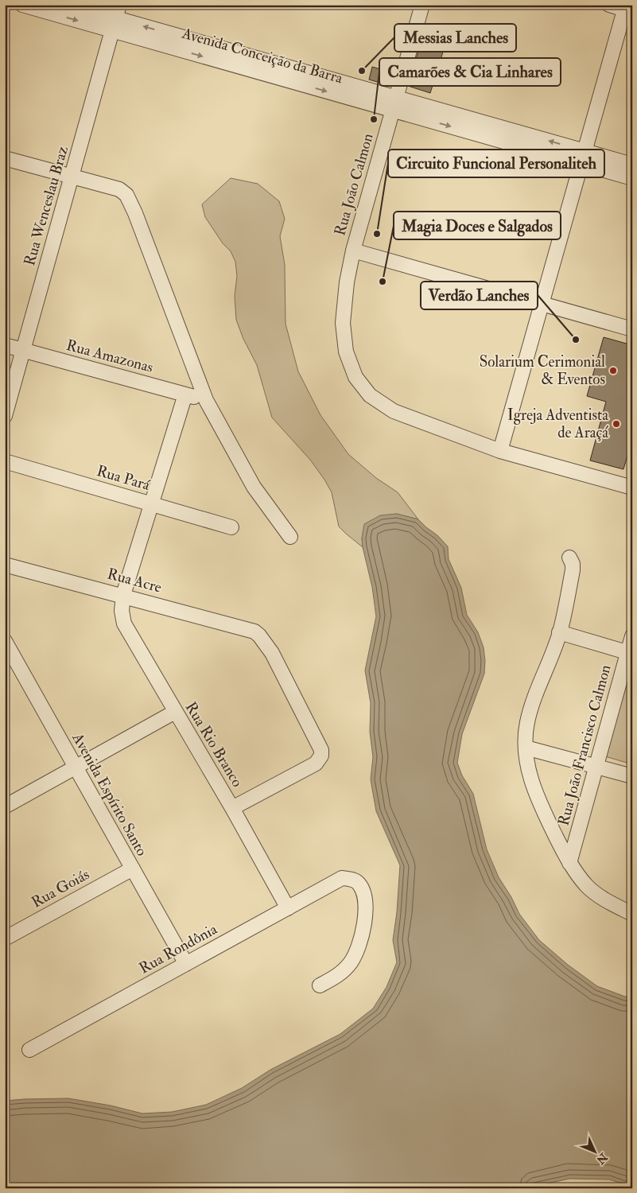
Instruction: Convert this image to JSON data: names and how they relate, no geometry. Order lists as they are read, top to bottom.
{
  "streets": {
    "street": [
      "Avenida Conceição da Barra",
      "Rua João Calmon",
      "Rua Wenceslau Braz",
      "Rua Amazonas",
      "Rua Pará",
      "Rua Acre",
      "Rua Rio Branco",
      "Rua João Francisco Calmon",
      "Avenida Espírito Santo",
      "Rua Goiás",
      "Rua Rondônia"
    ]
  },
  "crossings": [
    ["Avenida Conceição da Barra", "Rua João Calmon"],
    ["Avenida Conceição da Barra", "Rua Wenceslau Braz"],
    ["Rua Wenceslau Braz", "Rua Amazonas"],
    ["Rua Amazonas", "Rua Rio Branco"],
    ["Rua Pará", "Rua Rio Branco"],
    ["Rua Acre", "Rua Rio Branco"],
    ["Rua Rio Branco", "Rua Rondônia"],
    ["Avenida Espírito Santo", "Rua Goiás"],
    ["Avenida Espírito Santo", "Rua Rondônia"]
  ],
  "places": [
    "Messias Lanches",
    "Camarões & Cia Linhares",
    "Circuito Funcional Personaliteh",
    "Magia Doces e Salgados",
    "Verdão Lanches",
    "Solarium Cerimonial & Eventos",
    "Igreja Adventista de Araçá"
  ],
  "north": "bottom right"
}
